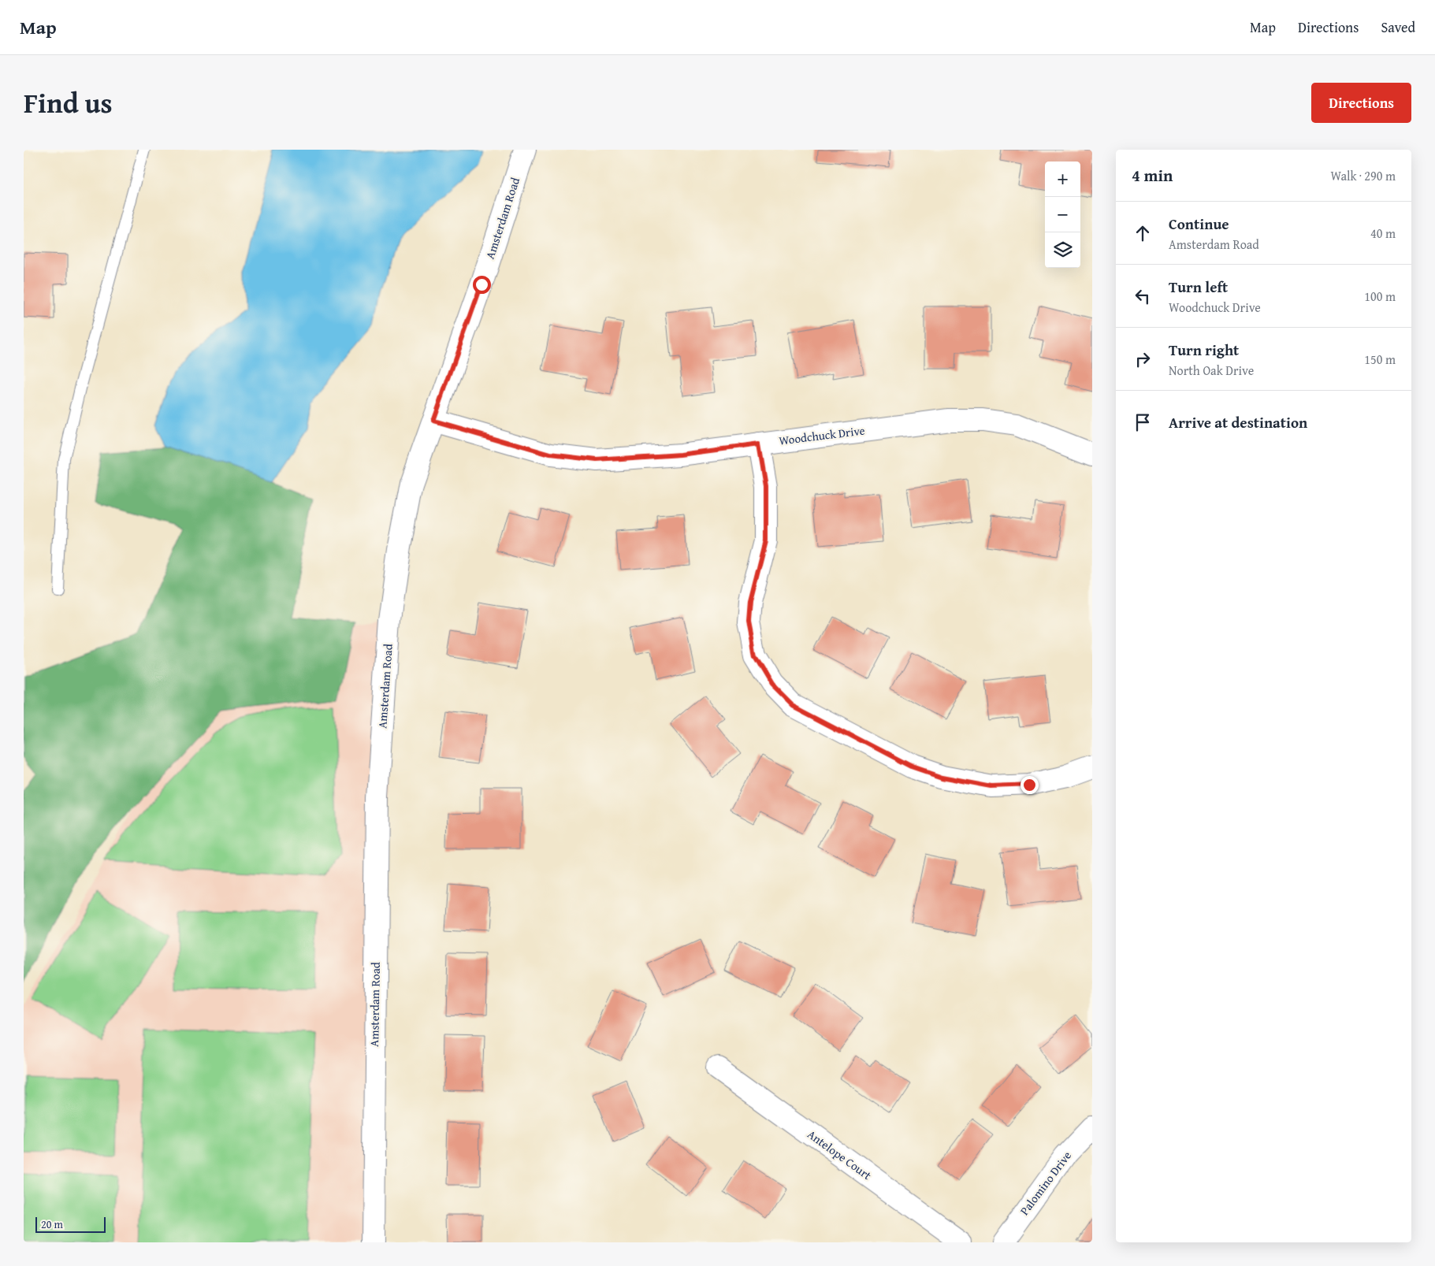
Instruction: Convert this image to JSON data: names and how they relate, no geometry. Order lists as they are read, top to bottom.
{
  "streets": {
    "street": [
      "Amsterdam Road",
      "Woodchuck Drive",
      "Antelope Court",
      "Palomino Drive"
    ]
  },
  "crossings": [
    ["Amsterdam Road", "Woodchuck Drive"]
  ],
  "scale_bar": "20 m",
  "page": {
    "header": "Map",
    "nav": ["Map", "Directions", "Saved"],
    "title": "Find us",
    "buttons": "Directions",
    "heading": ["4 min", "Walk · 290 m"],
    "map_buttons": ["+", "−"],
    "list": [
      ["Continue", "Amsterdam Road", "40 m"],
      ["Turn left", "Woodchuck Drive", "100 m"],
      ["Turn right", "North Oak Drive", "150 m"],
      "Arrive at destination"
    ],
    "scale": "20 m"
  }
}
